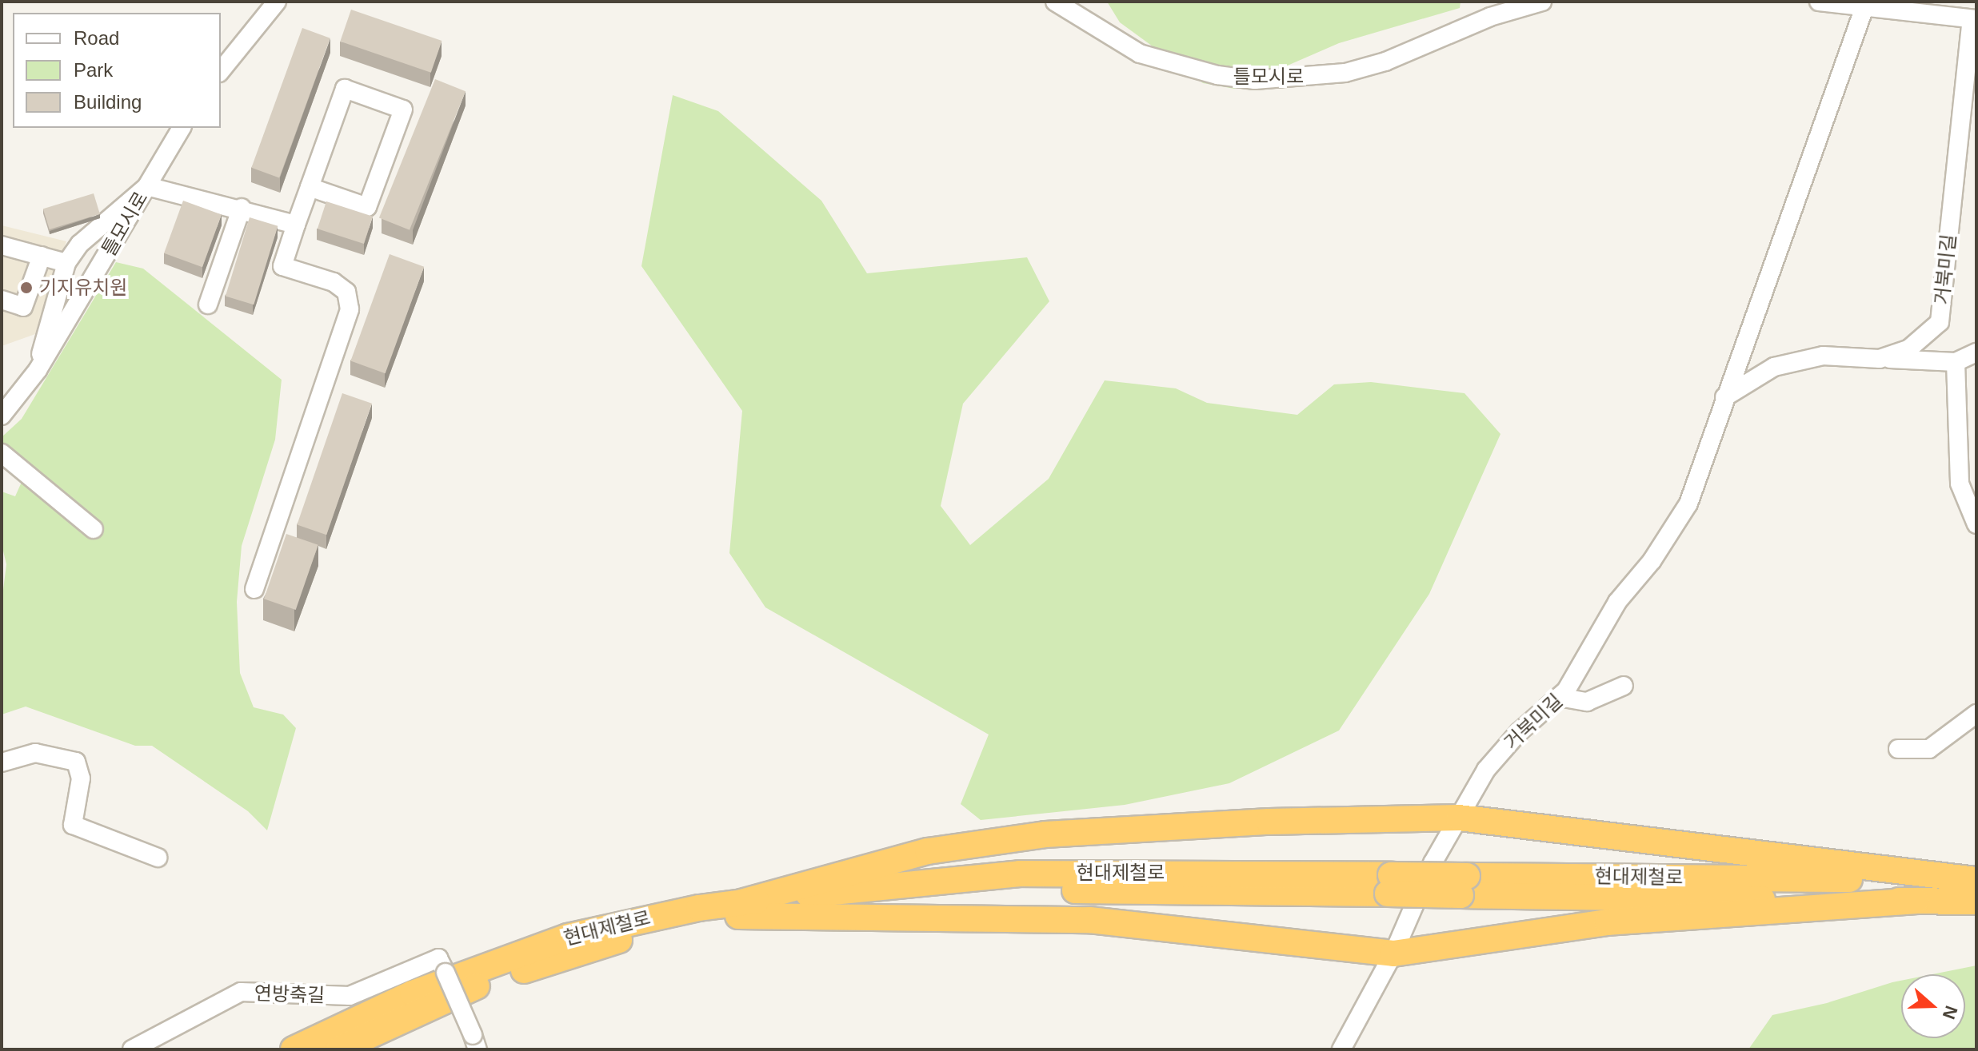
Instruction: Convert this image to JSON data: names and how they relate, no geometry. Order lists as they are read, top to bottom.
{
  "streets": {
    "highway": ["현대제철로"],
    "street": ["틀모시로", "거북미길", "연방축길"]
  },
  "places": ["기지유치원"],
  "legend": ["Road", "Park", "Building"],
  "north": "right"
}
